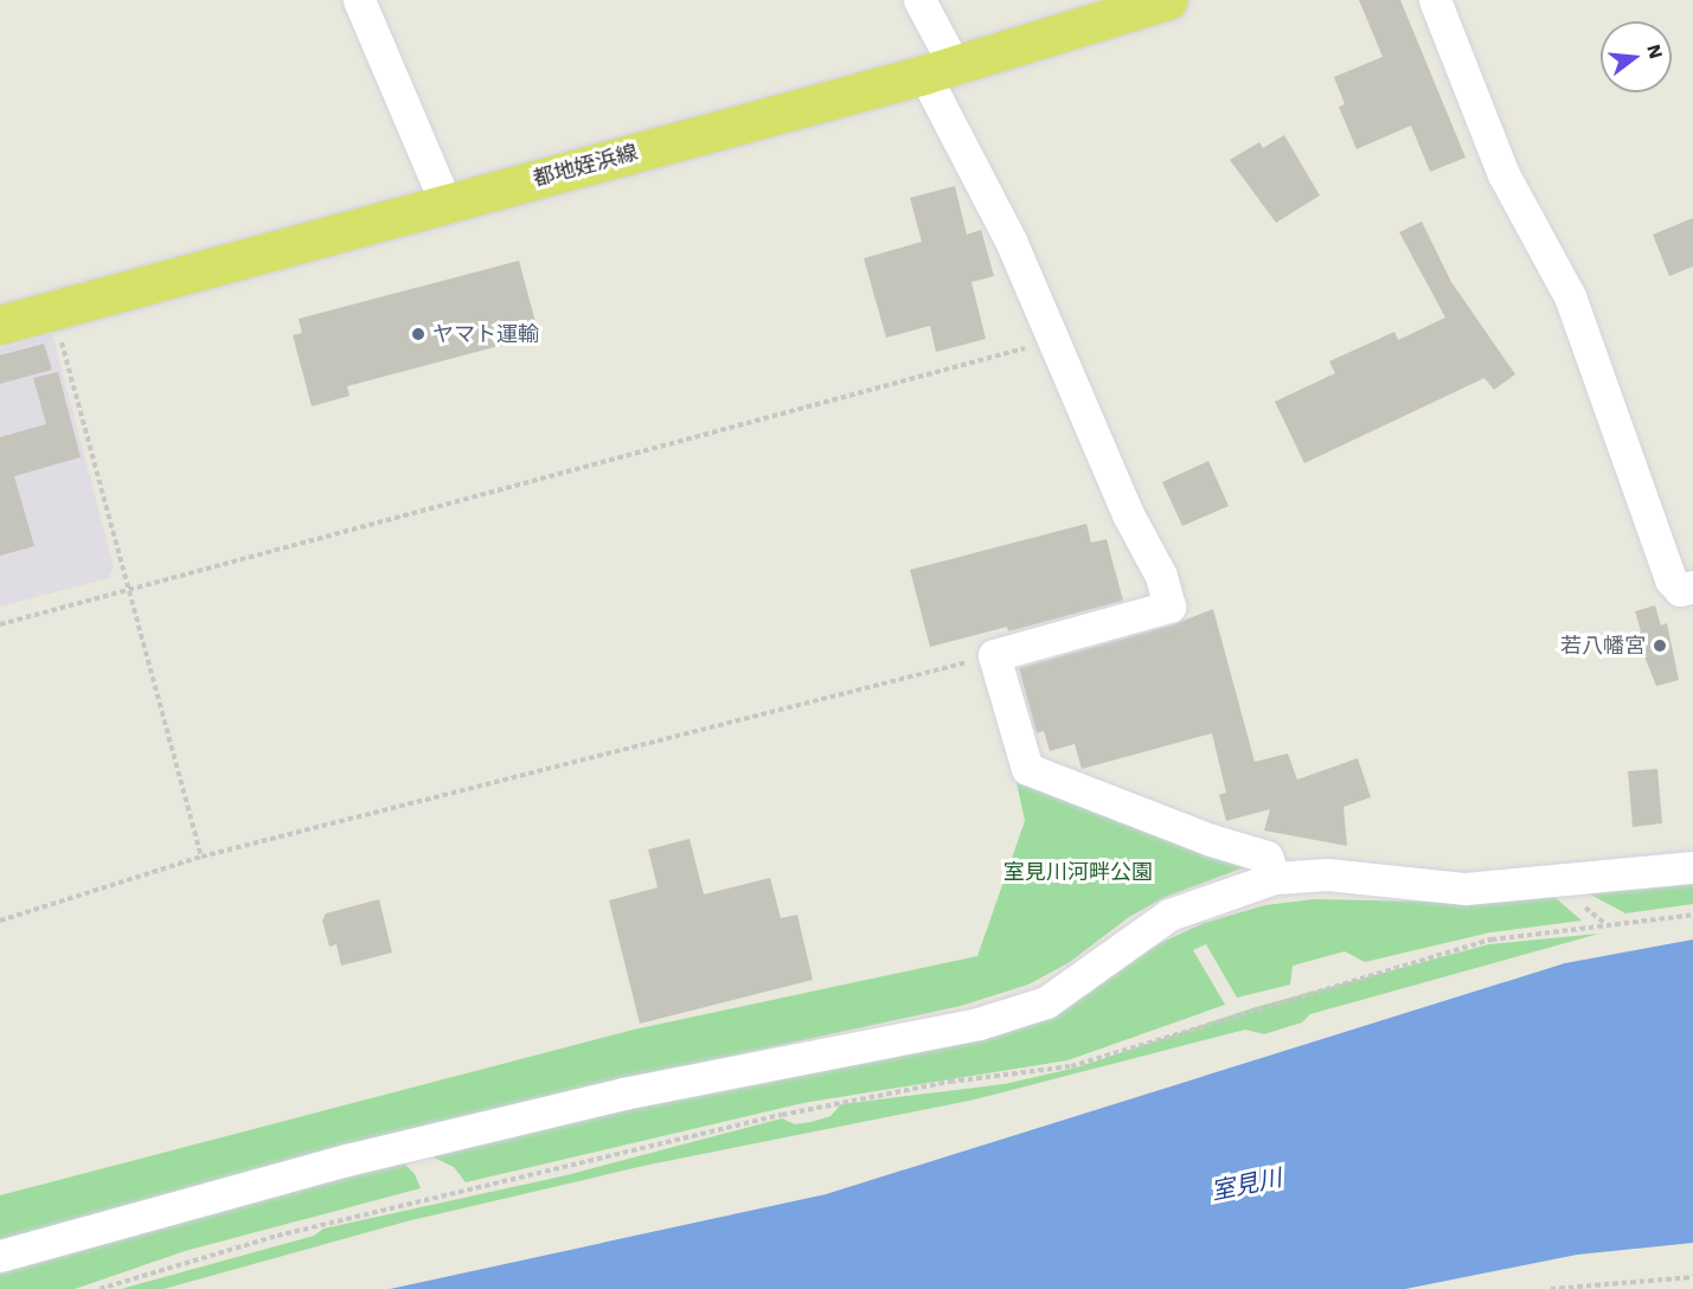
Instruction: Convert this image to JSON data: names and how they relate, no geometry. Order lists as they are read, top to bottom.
{
  "streets": {
    "main road": ["都地姪浜線"]
  },
  "water": ["室見川"],
  "parks": ["室見川河畔公園"],
  "places": ["ヤマト運輸", "若八幡宮"],
  "north": "right"
}
